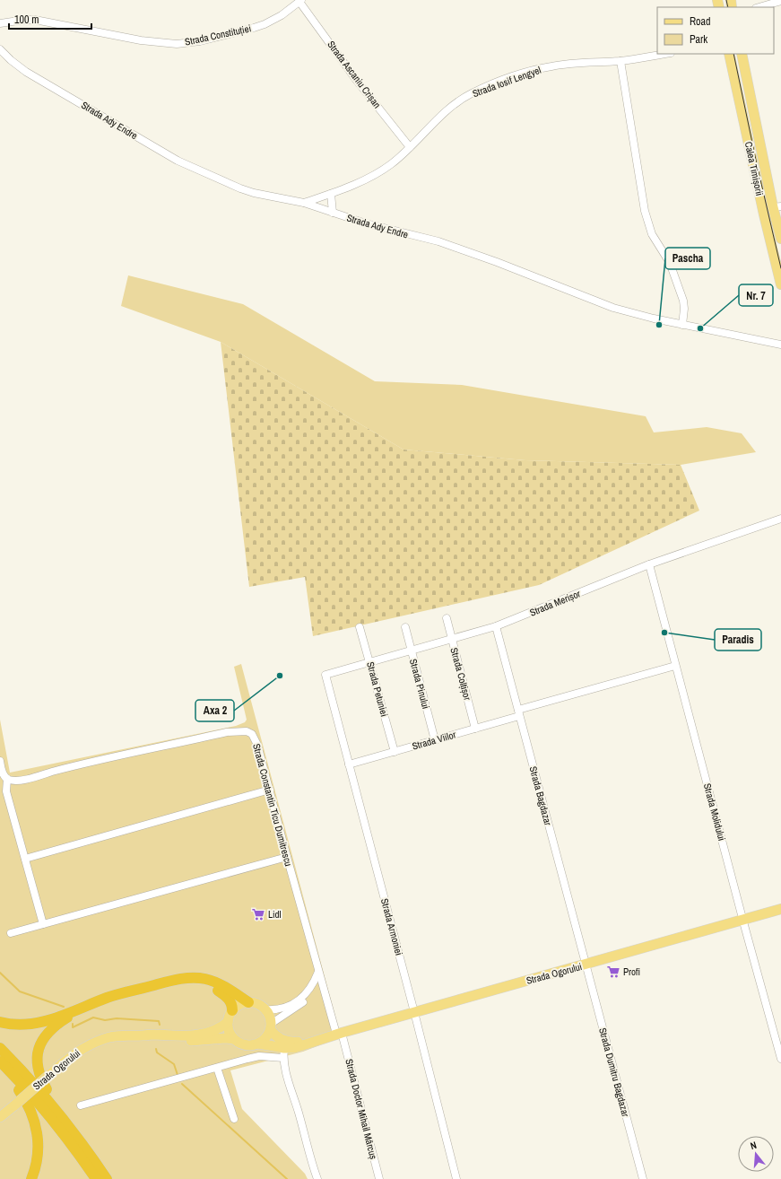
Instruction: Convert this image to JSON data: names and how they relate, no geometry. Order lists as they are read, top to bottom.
{
  "streets": {
    "main road": ["Calea Timișorii", "Strada Ogorului"],
    "street": [
      "Strada Constituției",
      "Strada Ascaniu Crișan",
      "Strada Iosif Lengyel",
      "Strada Ady Endre",
      "Strada Merișor",
      "Strada Colțișor",
      "Strada Pinului",
      "Strada Petuniei",
      "Strada Viilor",
      "Strada Bagdazar",
      "Strada Constantin Ticu Dumitrescu",
      "Strada Molidului",
      "Strada Armoniei",
      "Strada Dumitru Bagdazar",
      "Strada Doctor Mihail Mărcuș"
    ]
  },
  "crossings": [
    ["Strada Constituției", "Strada Ascaniu Crișan"],
    ["Strada Ascaniu Crișan", "Strada Iosif Lengyel"],
    ["Strada Iosif Lengyel", "Strada Ady Endre"],
    ["Strada Merișor", "Strada Colțișor"],
    ["Strada Merișor", "Strada Pinului"],
    ["Strada Merișor", "Strada Petuniei"],
    ["Strada Merișor", "Strada Bagdazar"],
    ["Strada Merișor", "Strada Molidului"],
    ["Strada Merișor", "Strada Armoniei"],
    ["Strada Colțișor", "Strada Viilor"],
    ["Strada Pinului", "Strada Viilor"],
    ["Strada Petuniei", "Strada Viilor"],
    ["Strada Viilor", "Strada Bagdazar"],
    ["Strada Viilor", "Strada Molidului"],
    ["Strada Viilor", "Strada Armoniei"],
    ["Strada Bagdazar", "Strada Ogorului"],
    ["Strada Bagdazar", "Strada Dumitru Bagdazar"],
    ["Strada Constantin Ticu Dumitrescu", "Strada Ogorului"],
    ["Strada Constantin Ticu Dumitrescu", "Strada Doctor Mihail Mărcuș"],
    ["Strada Molidului", "Strada Ogorului"],
    ["Strada Armoniei", "Strada Ogorului"],
    ["Strada Ogorului", "Strada Dumitru Bagdazar"],
    ["Strada Ogorului", "Strada Doctor Mihail Mărcuș"]
  ],
  "places": {
    "other": [
      "Pascha",
      "Nr. 7",
      "Paradis",
      "Axa 2"
    ],
    "supermarket": ["Lidl", "Profi"]
  },
  "legend": ["Road", "Park"],
  "scale_bar": "100 m",
  "north": "top"
}
